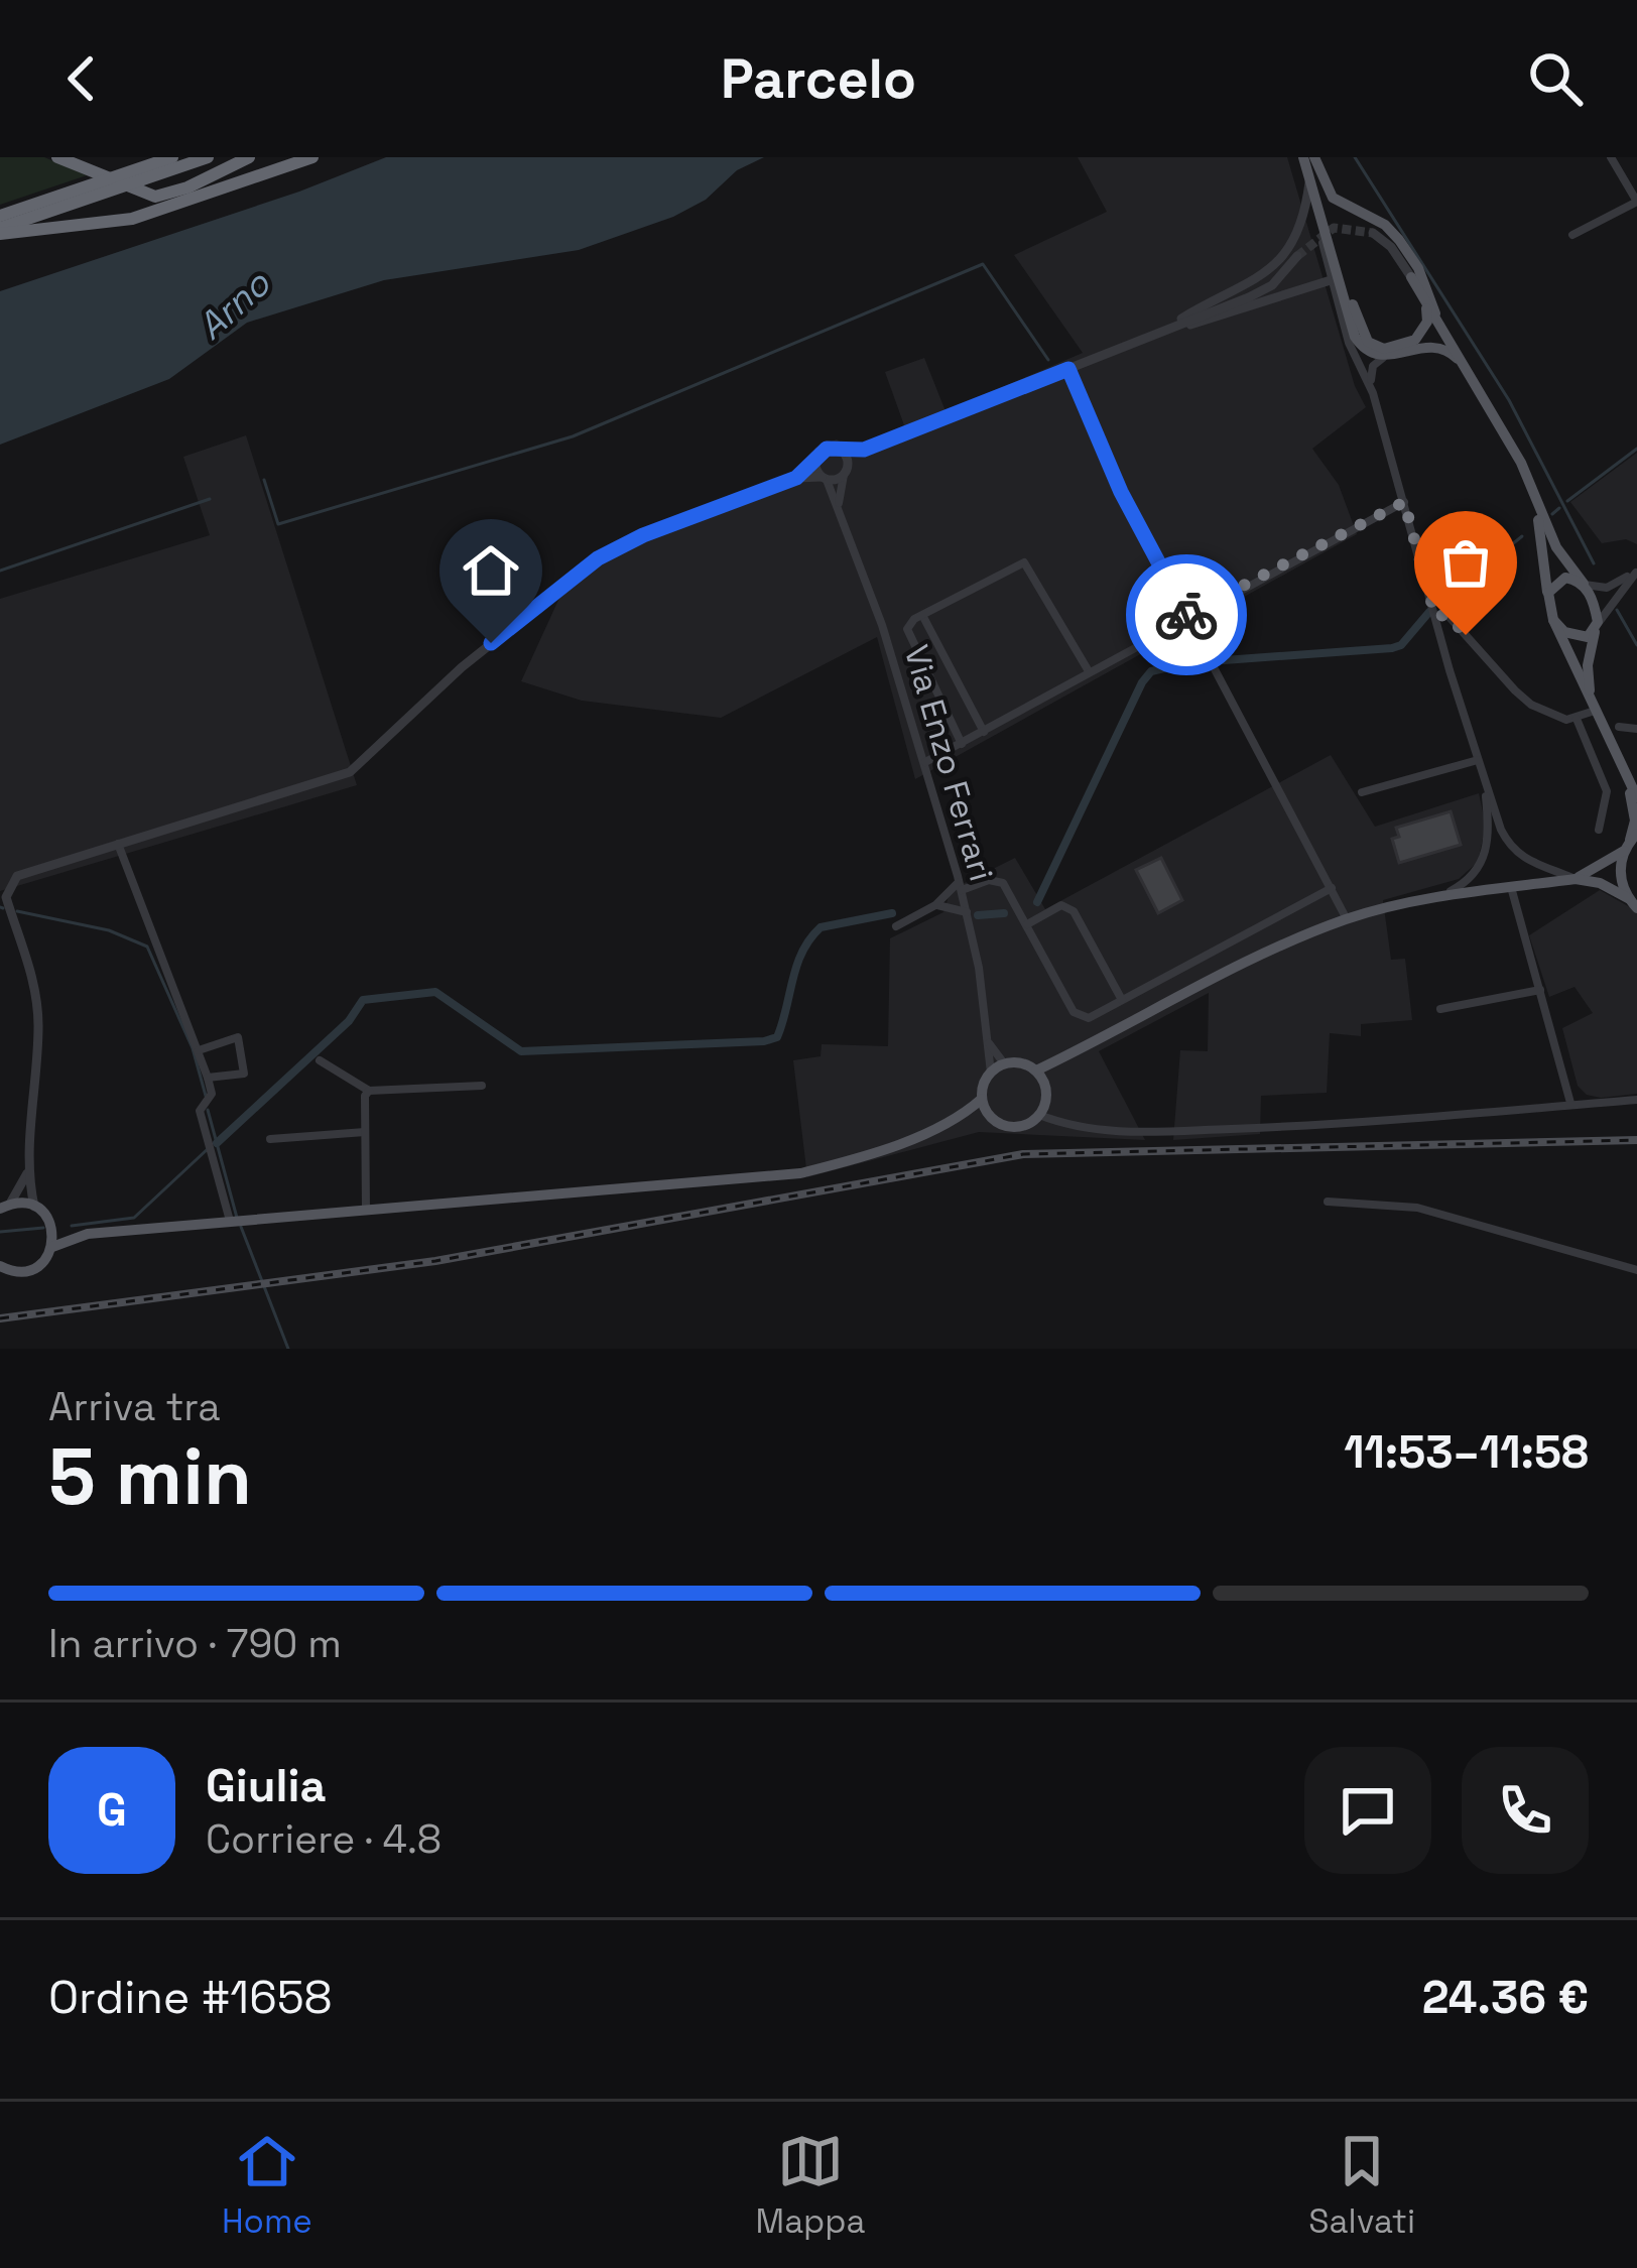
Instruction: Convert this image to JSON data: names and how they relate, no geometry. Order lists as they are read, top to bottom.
{
  "streets": {
    "street": ["Via Enzo Ferrari"]
  },
  "water": ["Arno"],
  "page": {
    "header": "Parcelo",
    "heading": ["5 min", "Arriva tra", "11:53–11:58"],
    "panel": [
      "Giulia",
      "Corriere · 4.8",
      "Ordine #1658",
      "24.36 €"
    ],
    "bar": "In arrivo · 790 m",
    "round": "G",
    "tabs": ["Home", "Mappa", "Salvati"]
  }
}
